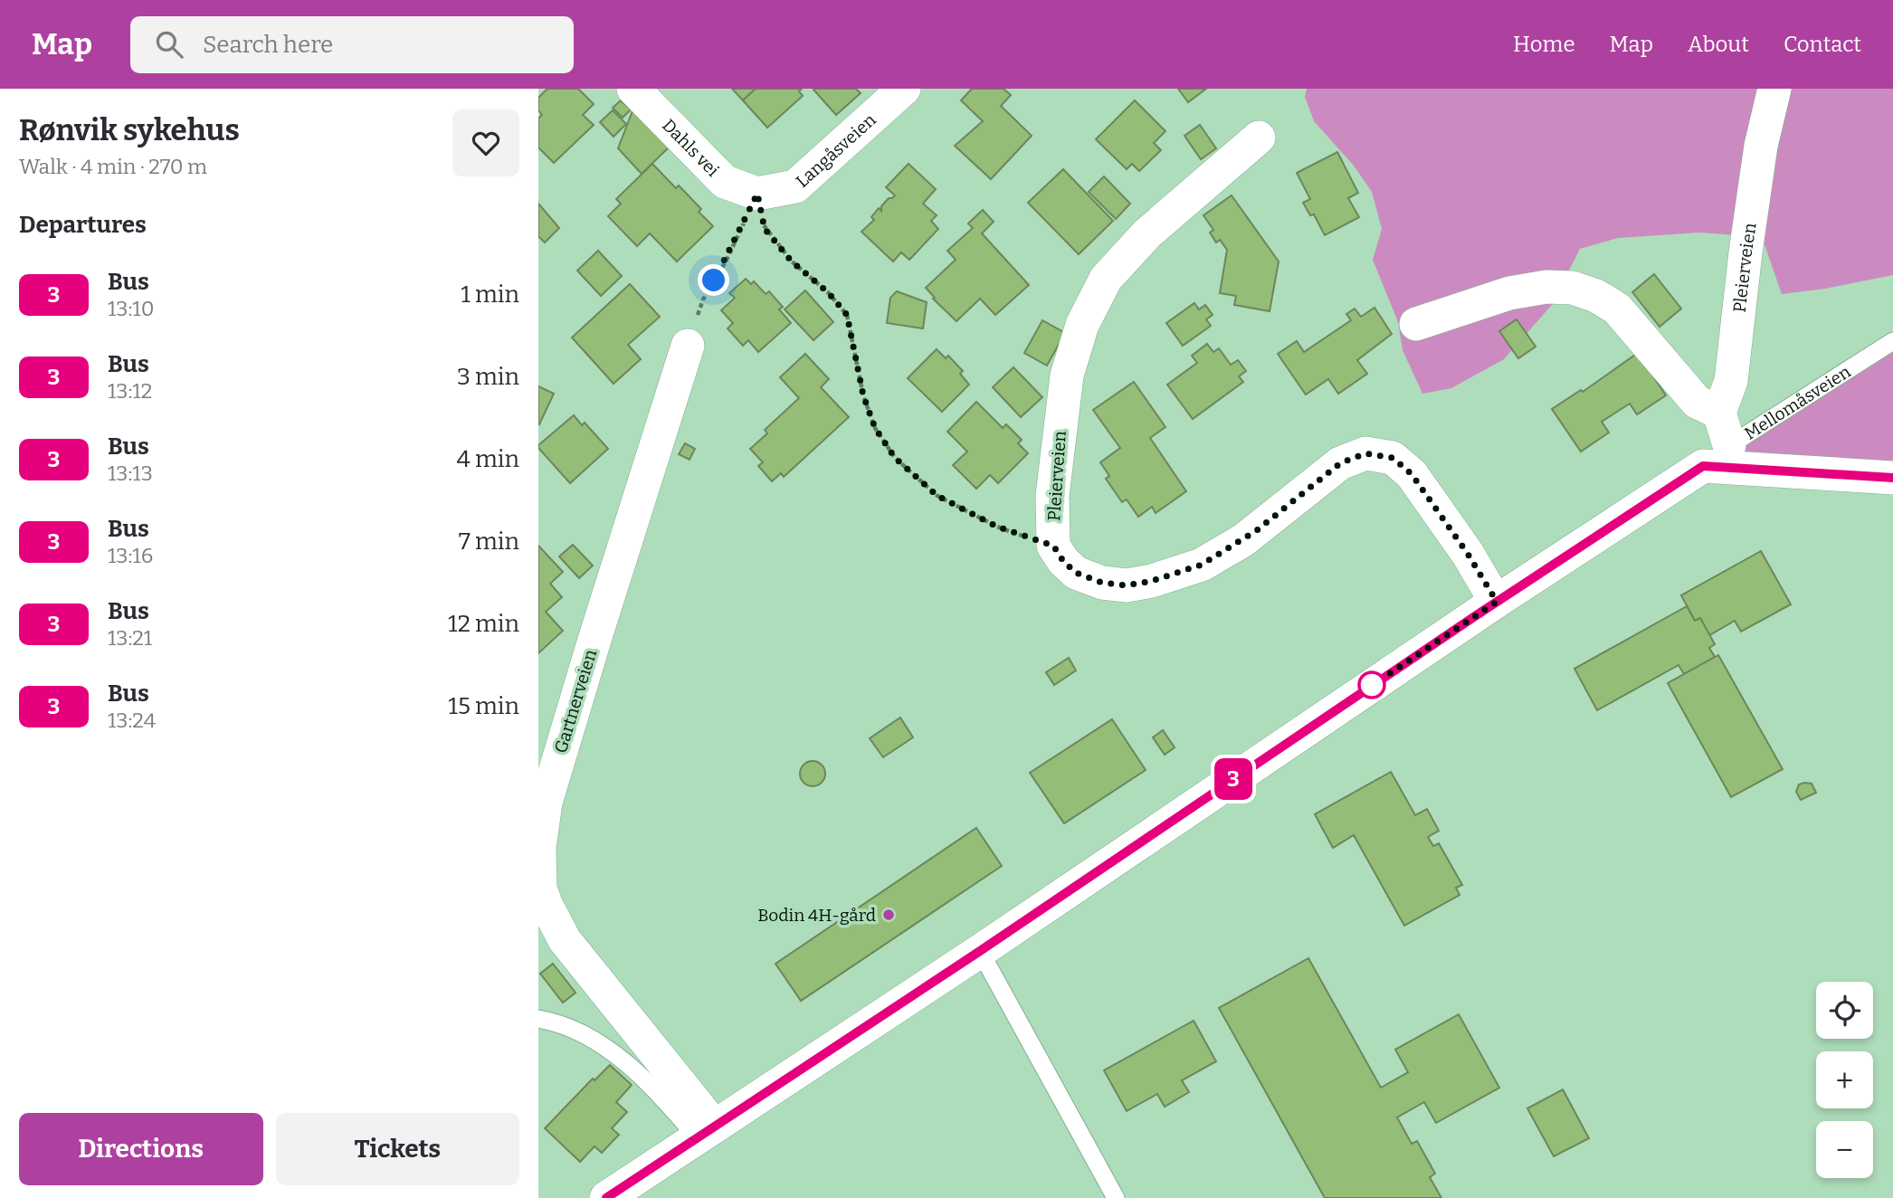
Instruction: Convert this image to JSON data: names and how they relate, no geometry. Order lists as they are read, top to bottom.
{
  "streets": {
    "street": [
      "Dahls vei",
      "Langåsveien",
      "Pleierveien",
      "Gartnerveien"
    ],
    "lane": ["Mellomåsveien"]
  },
  "crossings": [
    ["Dahls vei", "Langåsveien"]
  ],
  "places": ["Bodin 4H-gård"],
  "lines": ["bus line 3"],
  "page": {
    "header": "Map",
    "search": "Search here",
    "nav": [
      "Home",
      "Map",
      "About",
      "Contact"
    ],
    "heading": [
      ["Rønvik sykehus", "Walk · 4 min · 270 m"],
      "Departures"
    ],
    "on_map": "3",
    "list": [
      {
        "mark": "3",
        "name": "Bus",
        "note": "13:10",
        "value": "1 min"
      },
      {
        "mark": "3",
        "name": "Bus",
        "note": "13:12",
        "value": "3 min"
      },
      {
        "mark": "3",
        "name": "Bus",
        "note": "13:13",
        "value": "4 min"
      },
      {
        "mark": "3",
        "name": "Bus",
        "note": "13:16",
        "value": "7 min"
      },
      {
        "mark": "3",
        "name": "Bus",
        "note": "13:21",
        "value": "12 min"
      },
      {
        "mark": "3",
        "name": "Bus",
        "note": "13:24",
        "value": "15 min"
      }
    ],
    "map_buttons": ["+", "−"],
    "buttons": ["Directions", "Tickets"]
  }
}
